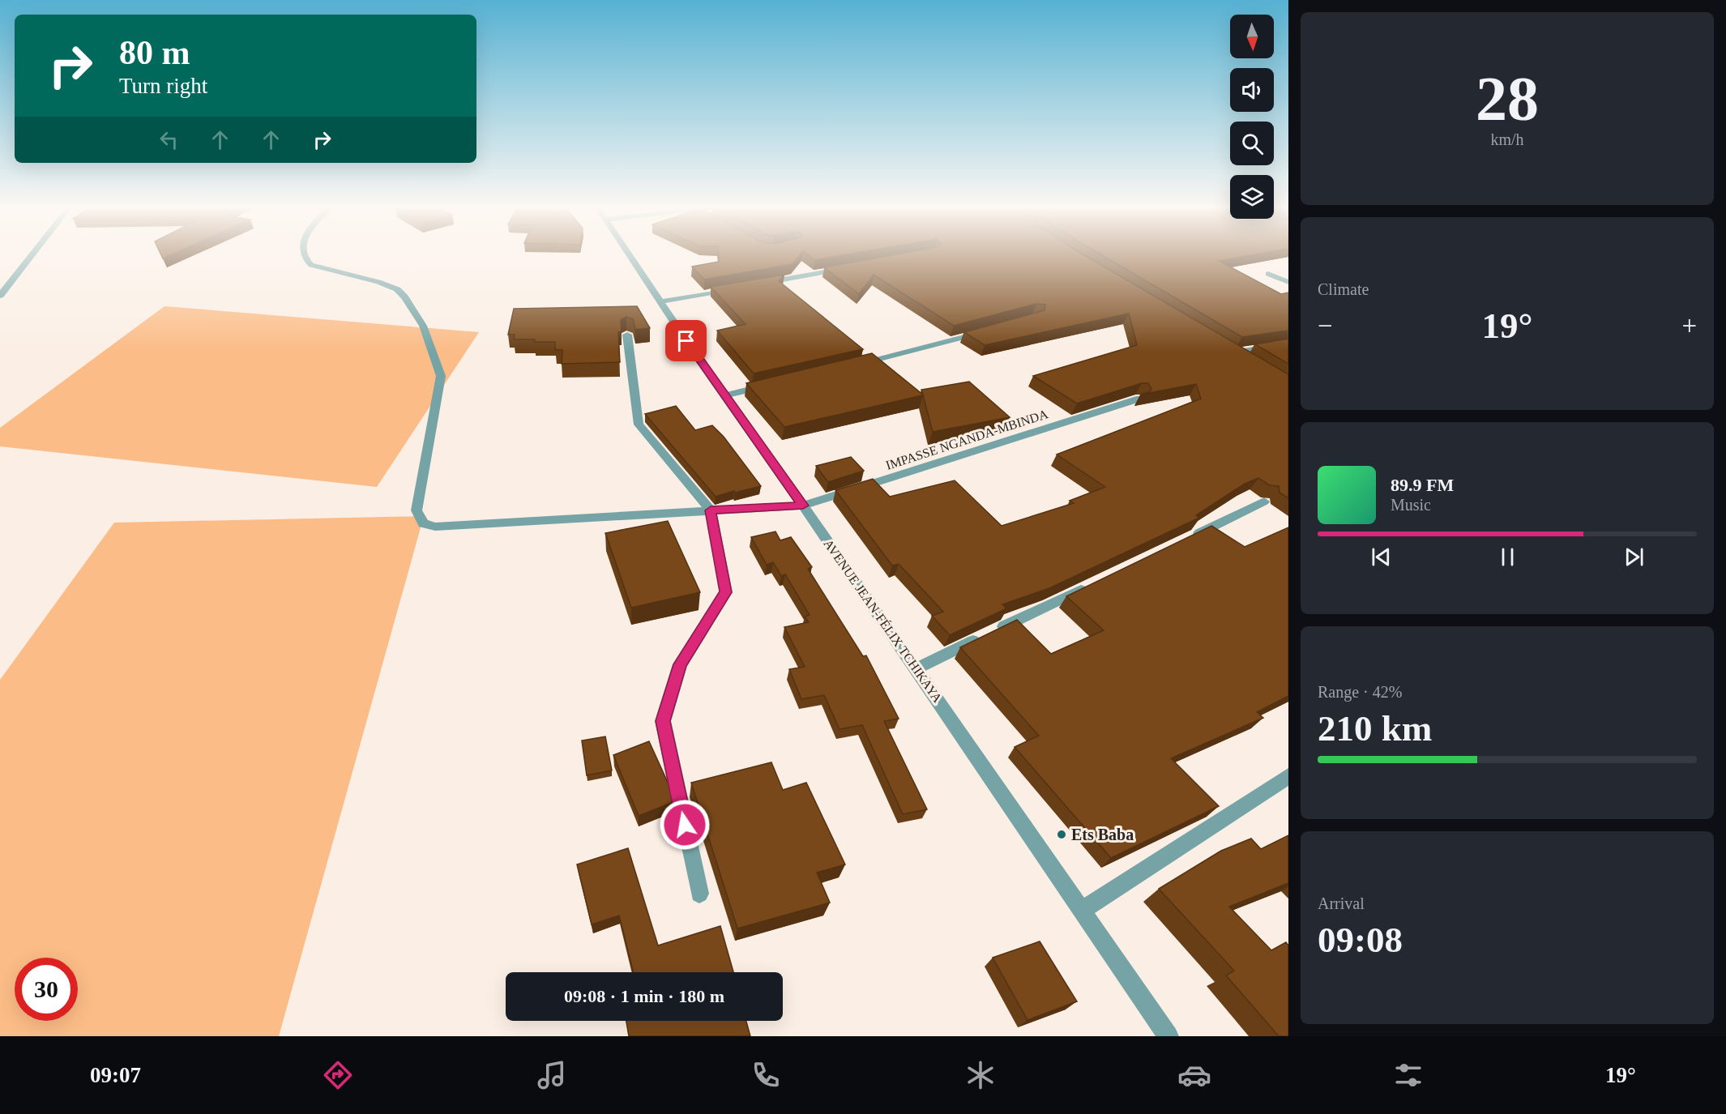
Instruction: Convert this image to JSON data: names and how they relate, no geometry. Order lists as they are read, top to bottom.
{
  "streets": {
    "street": ["IMPASSE NGANDA-MBINDA", "AVENUE JEAN-FÉLIX TCHIKAYA"]
  },
  "crossings": [
    ["IMPASSE NGANDA-MBINDA", "AVENUE JEAN-FÉLIX TCHIKAYA"]
  ],
  "places": ["Ets Baba"],
  "north": "bottom",
  "page": {
    "tile": [
      ["28", "km/h"],
      "Climate",
      ["Range · 42%", "210 km"],
      ["Arrival", "09:08"]
    ],
    "turn": ["80 m", "Turn right"],
    "heat": ["−", "19°", "+"],
    "song": ["89.9 FM", "Music"],
    "limit": "30",
    "trip": "09:08 · 1 min · 180 m",
    "tabs": ["09:07", "19°"]
  }
}
